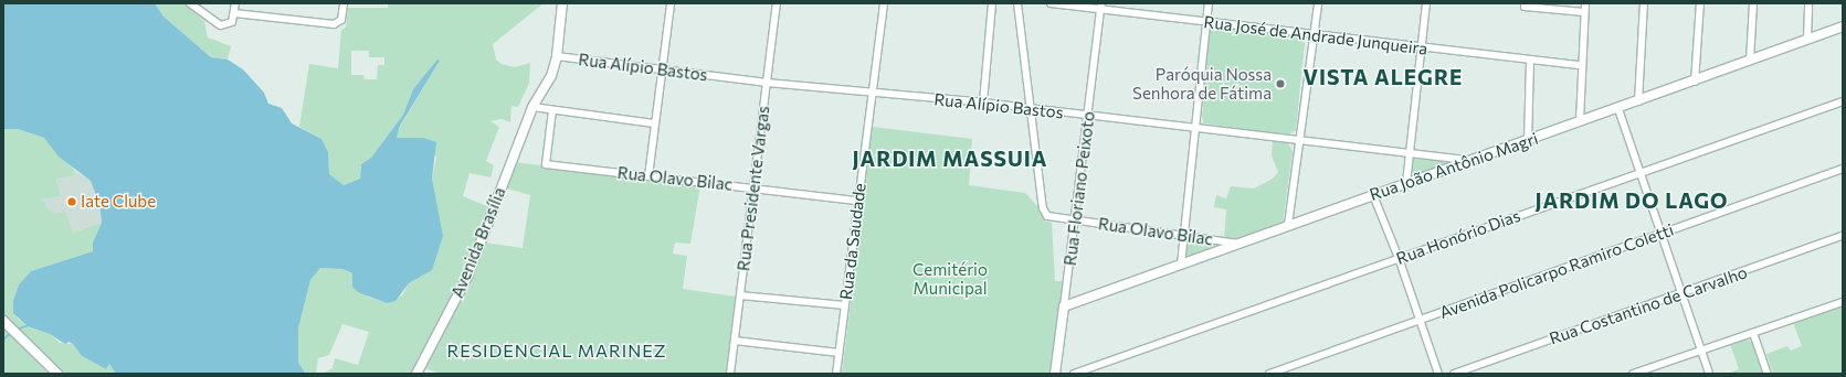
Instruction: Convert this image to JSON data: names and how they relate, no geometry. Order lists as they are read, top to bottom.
{
  "streets": {
    "street": [
      "Rua José de Andrade Junqueira",
      "Rua Alípio Bastos",
      "Rua João Antônio Magri",
      "Rua Olavo Bilac",
      "Rua Presidente Vargas",
      "Rua Floriano Peixoto",
      "Rua Honório Dias",
      "Rua da Saudade",
      "Avenida Brasília",
      "Avenida Policarpo Ramiro Coletti",
      "Rua Costantino de Carvalho"
    ]
  },
  "crossings": [
    ["Rua José de Andrade Junqueira", "Rua Floriano Peixoto"],
    ["Rua Alípio Bastos", "Rua João Antônio Magri"],
    ["Rua Alípio Bastos", "Rua Olavo Bilac"],
    ["Rua Alípio Bastos", "Rua Presidente Vargas"],
    ["Rua Alípio Bastos", "Rua Floriano Peixoto"],
    ["Rua Alípio Bastos", "Rua da Saudade"],
    ["Rua Alípio Bastos", "Avenida Brasília"],
    ["Rua João Antônio Magri", "Rua Olavo Bilac"],
    ["Rua João Antônio Magri", "Rua Floriano Peixoto"],
    ["Rua Olavo Bilac", "Rua Presidente Vargas"],
    ["Rua Olavo Bilac", "Rua Floriano Peixoto"],
    ["Rua Olavo Bilac", "Rua da Saudade"]
  ],
  "districts": [
    "VISTA ALEGRE",
    "JARDIM MASSUIA",
    "JARDIM DO LAGO",
    "RESIDENCIAL MARINEZ"
  ],
  "parks": ["Cemitério Municipal"],
  "places": ["Paróquia Nossa Senhora de Fátima", "Iate Clube"]
}
